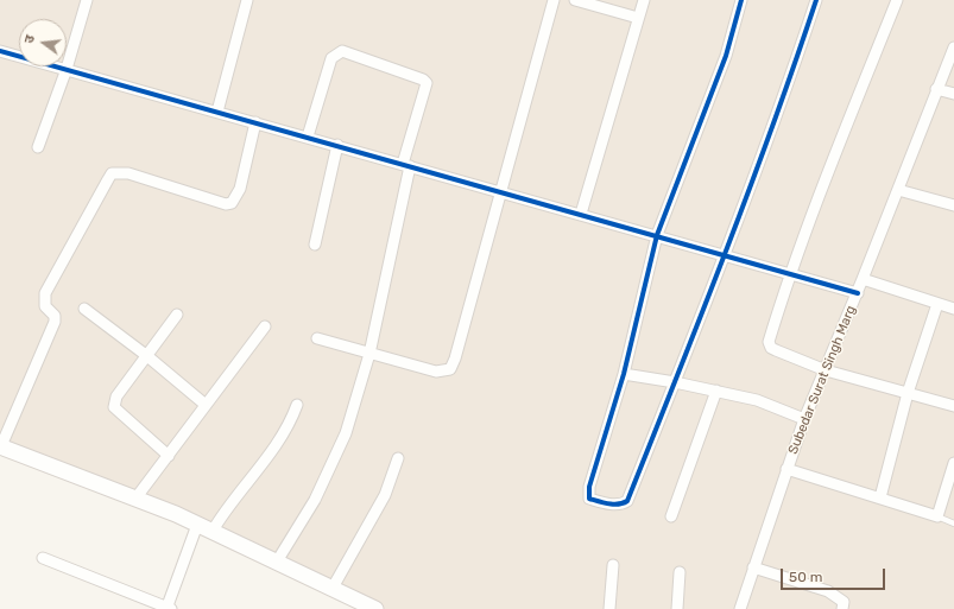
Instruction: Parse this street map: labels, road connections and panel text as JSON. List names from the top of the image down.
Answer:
{
  "streets": {
    "street": ["Subedar Surat Singh Marg"]
  },
  "scale_bar": "50 m",
  "north": "left"
}
